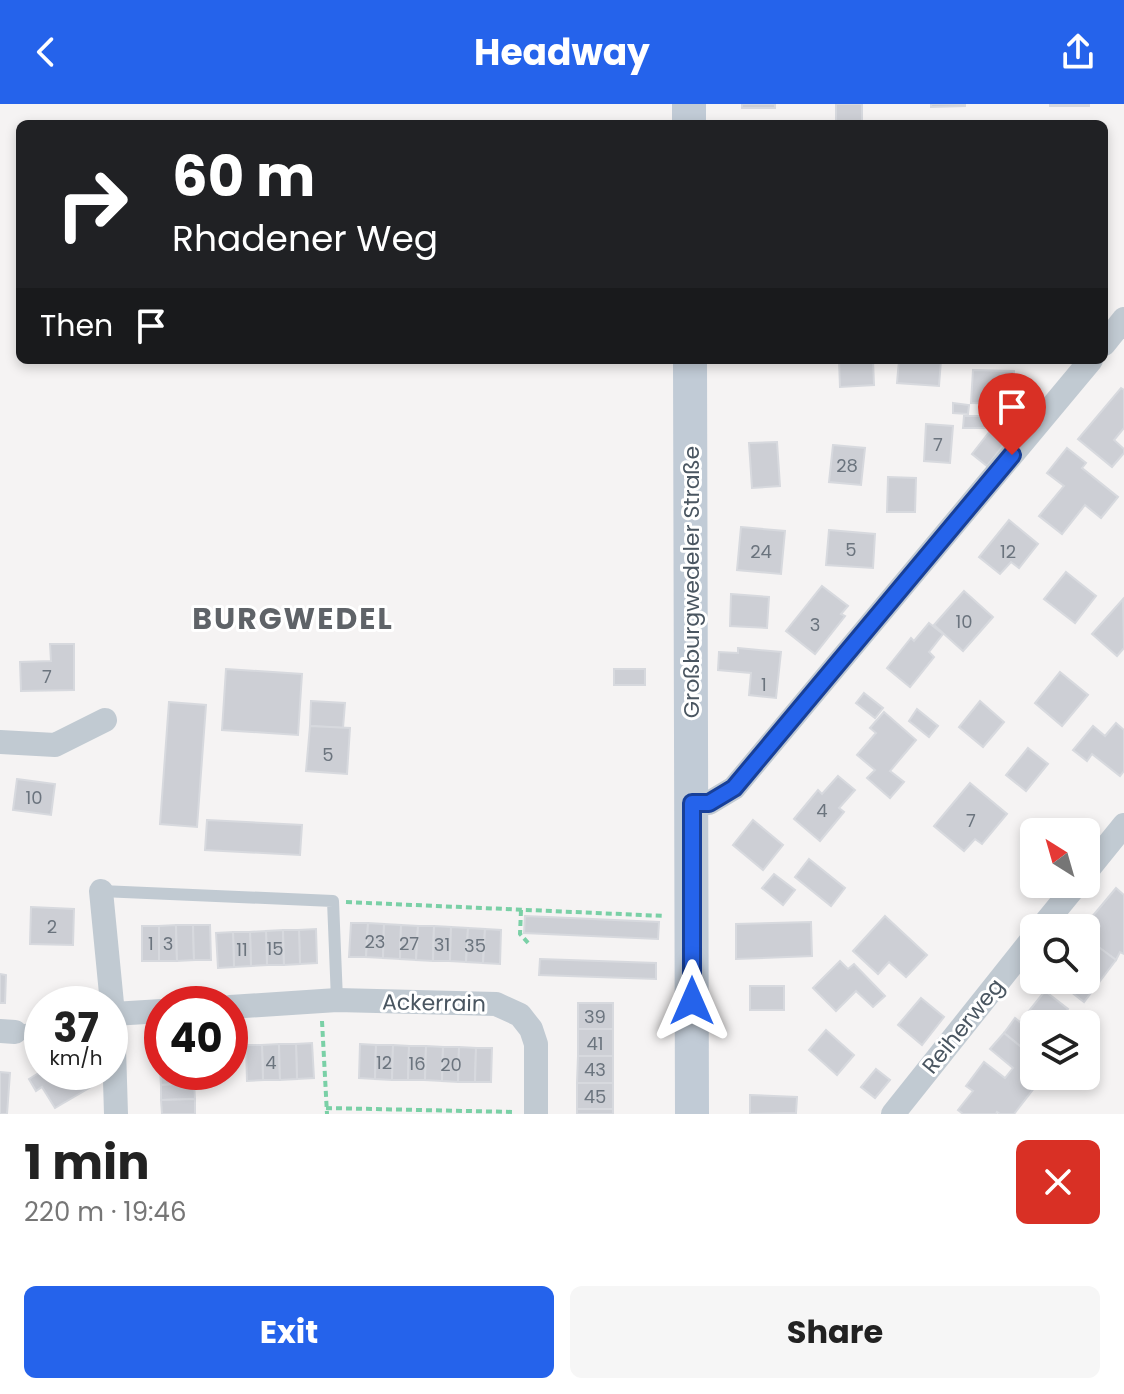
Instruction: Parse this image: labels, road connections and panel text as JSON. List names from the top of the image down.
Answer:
{
  "streets": {
    "street": ["Großburgwedeler Straße", "Ackerrain", "Reiherweg"]
  },
  "districts": ["BURGWEDEL"],
  "house_numbers": [
    "7",
    "28",
    "5",
    "24",
    "12",
    "10",
    "3",
    "7",
    "1",
    "5",
    "10",
    "4",
    "7",
    "2",
    "23",
    "1",
    "3",
    "27",
    "31",
    "35",
    "15",
    "11",
    "39",
    "41",
    "4",
    "12",
    "16",
    "20",
    "43",
    "45"
  ],
  "north": "top left",
  "page": {
    "header": "Headway",
    "turn": ["60 m", "Rhadener Weg"],
    "then": "Then",
    "speed": "37 km/h",
    "limit": "40",
    "heading": ["1 min", "220 m · 19:46"],
    "buttons": ["Exit", "Share"]
  }
}
